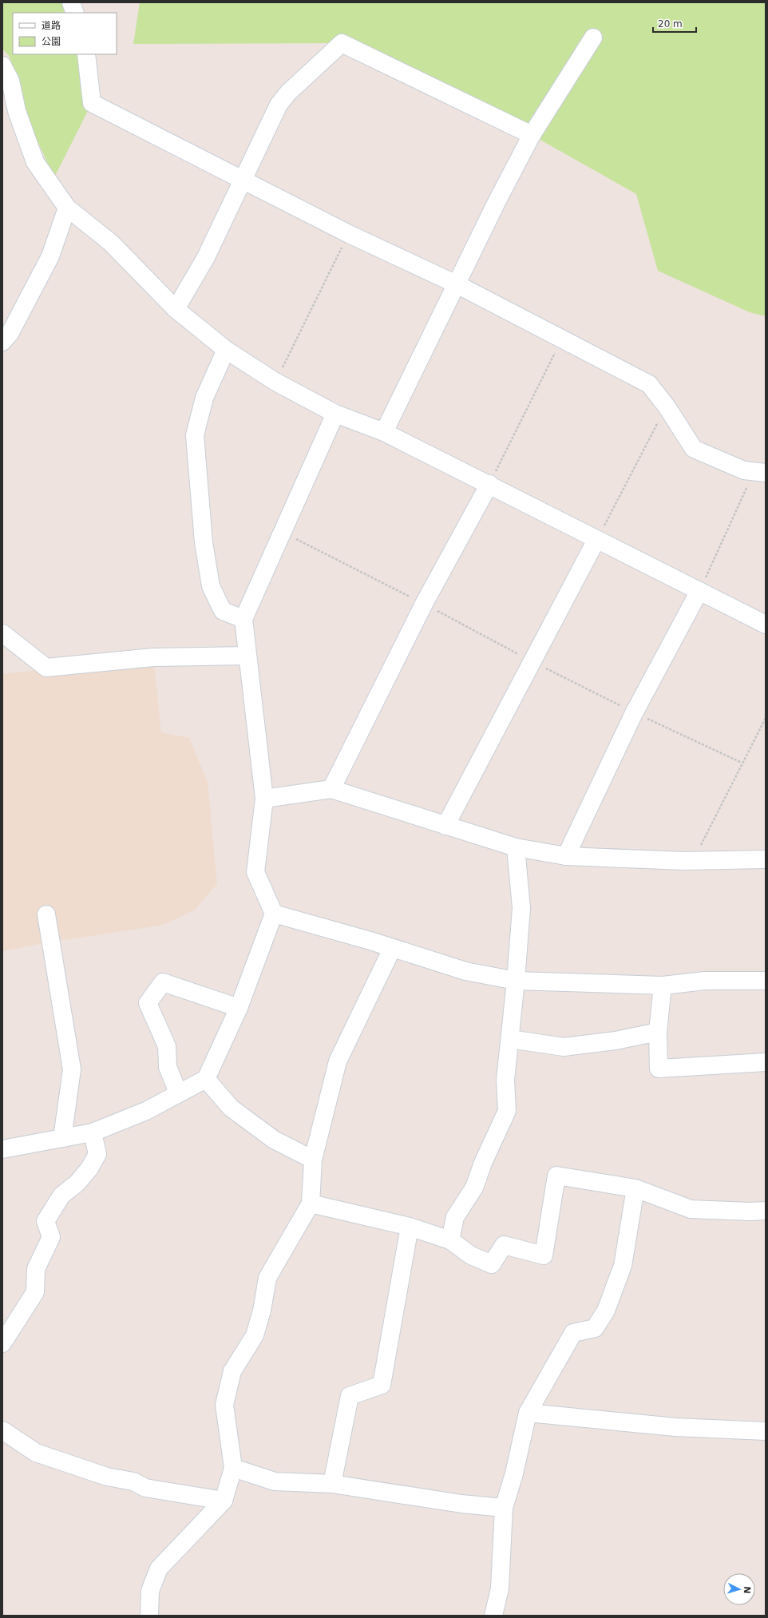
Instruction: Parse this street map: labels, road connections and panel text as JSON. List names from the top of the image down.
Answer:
{
  "legend": ["道路", "公園"],
  "scale_bar": "20 m",
  "north": "right"
}
